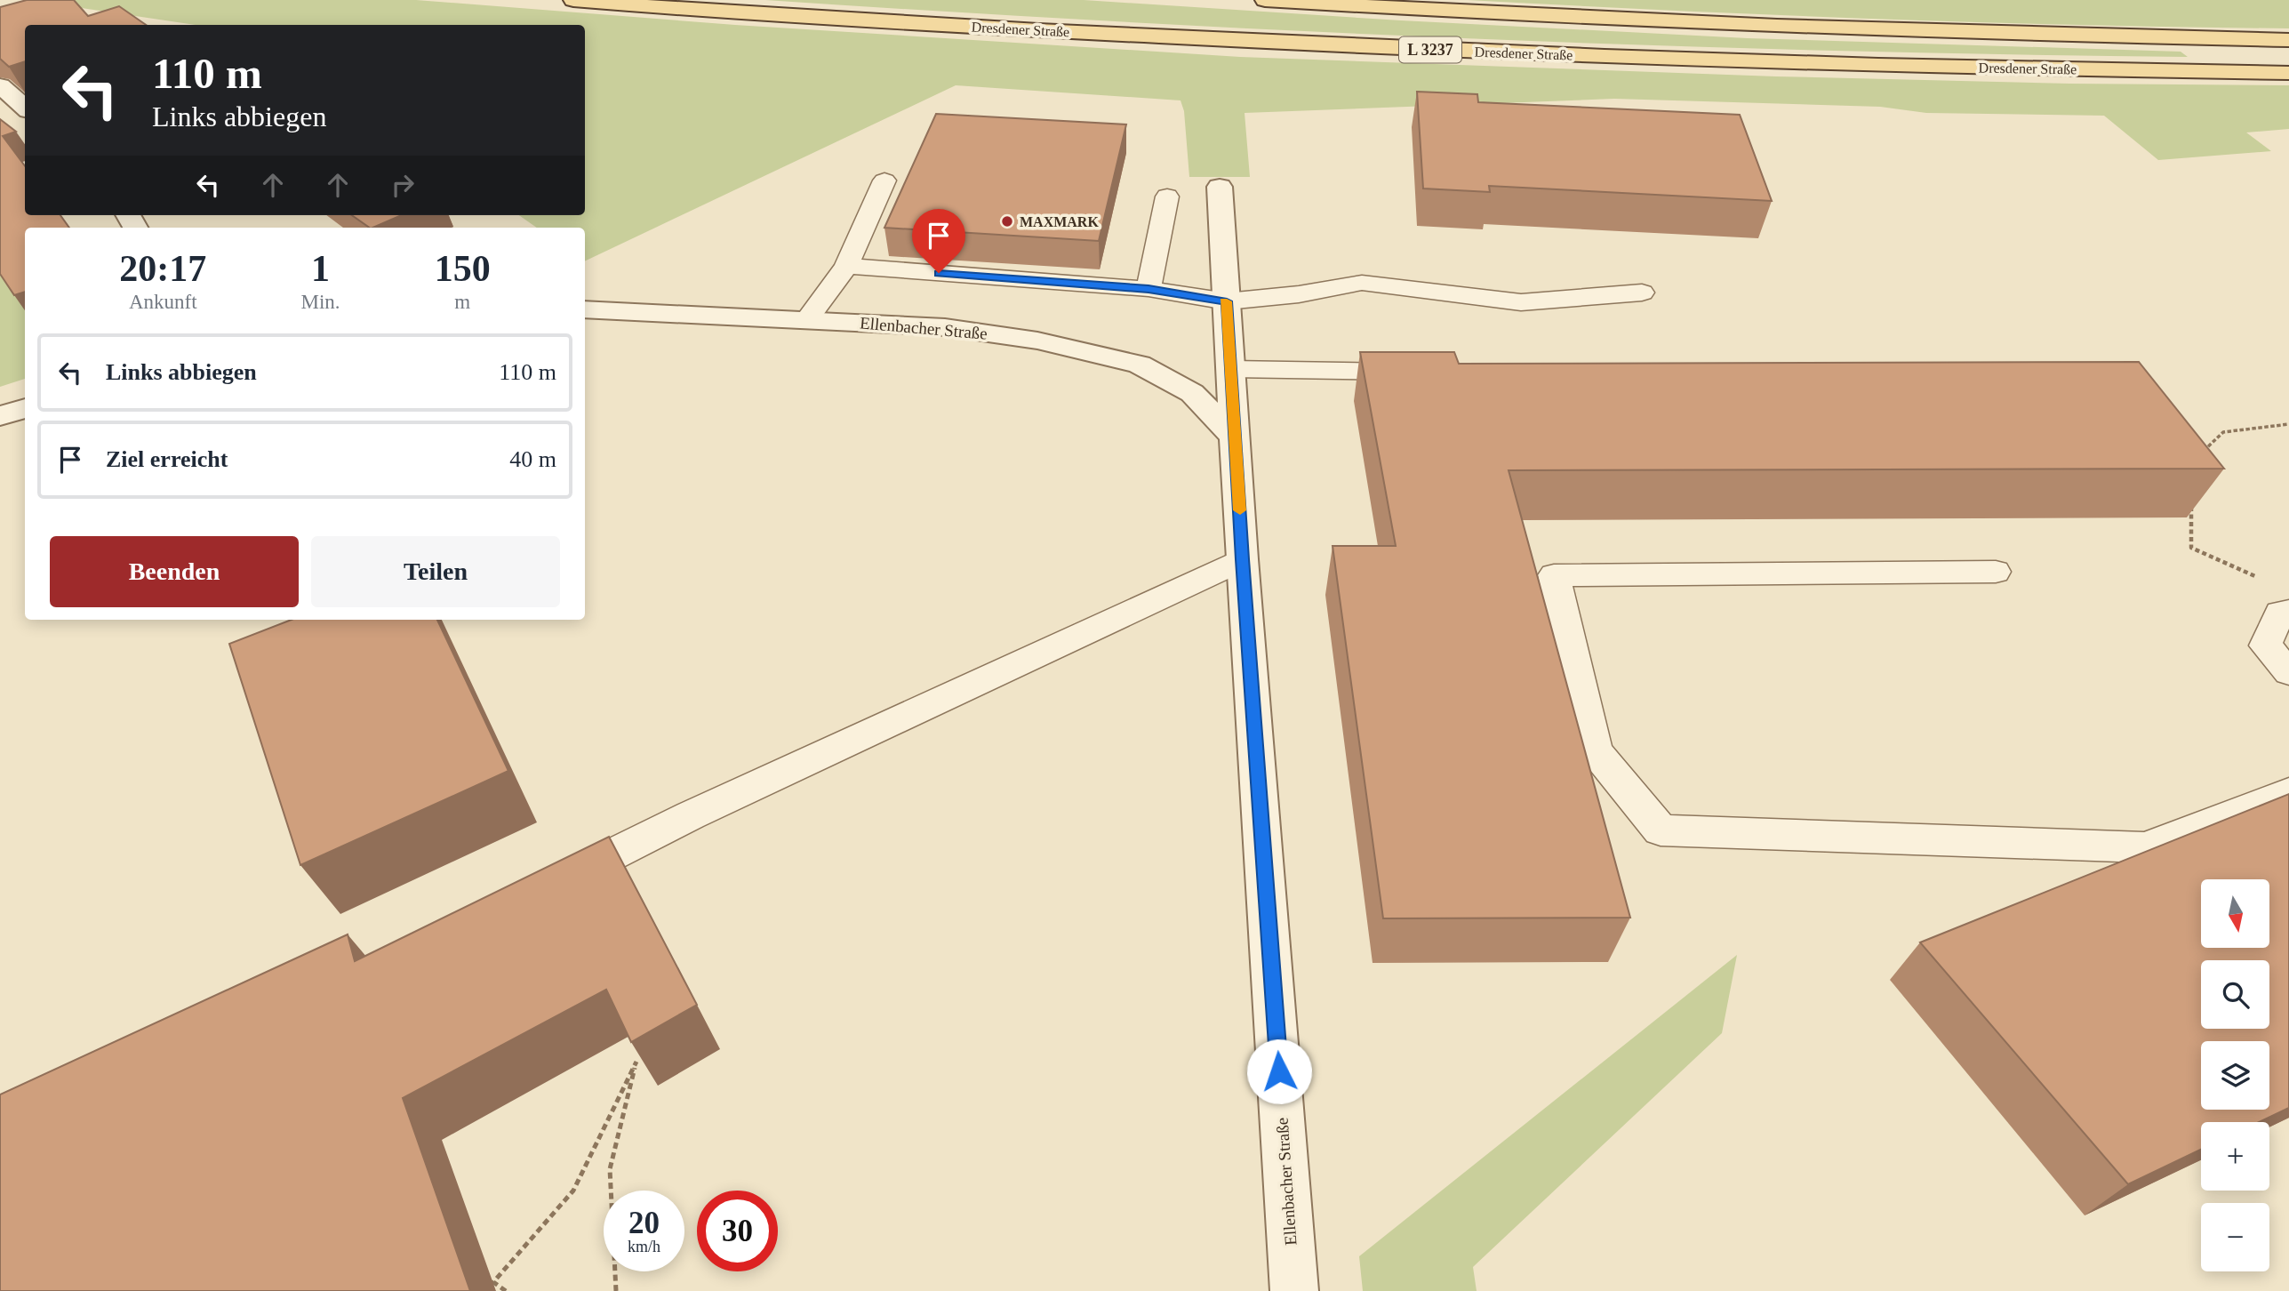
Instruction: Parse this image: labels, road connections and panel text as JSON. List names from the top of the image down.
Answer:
{
  "streets": {
    "main road": ["Dresdener Straße", "L 3237"],
    "street": ["Ellenbacher Straße"]
  },
  "places": ["MAXMARK"],
  "north": "bottom",
  "page": {
    "turn": ["110 m", "Links abbiegen"],
    "eta": [
      "20:17",
      "Ankunft",
      "1",
      "Min.",
      "150",
      "m"
    ],
    "list": [
      {
        "name": "Links abbiegen",
        "value": "110 m"
      },
      {
        "name": "Ziel erreicht",
        "value": "40 m"
      }
    ],
    "buttons": ["Beenden", "Teilen"],
    "map_buttons": ["+", "−"],
    "speed": "20 km/h",
    "limit": "30"
  }
}
